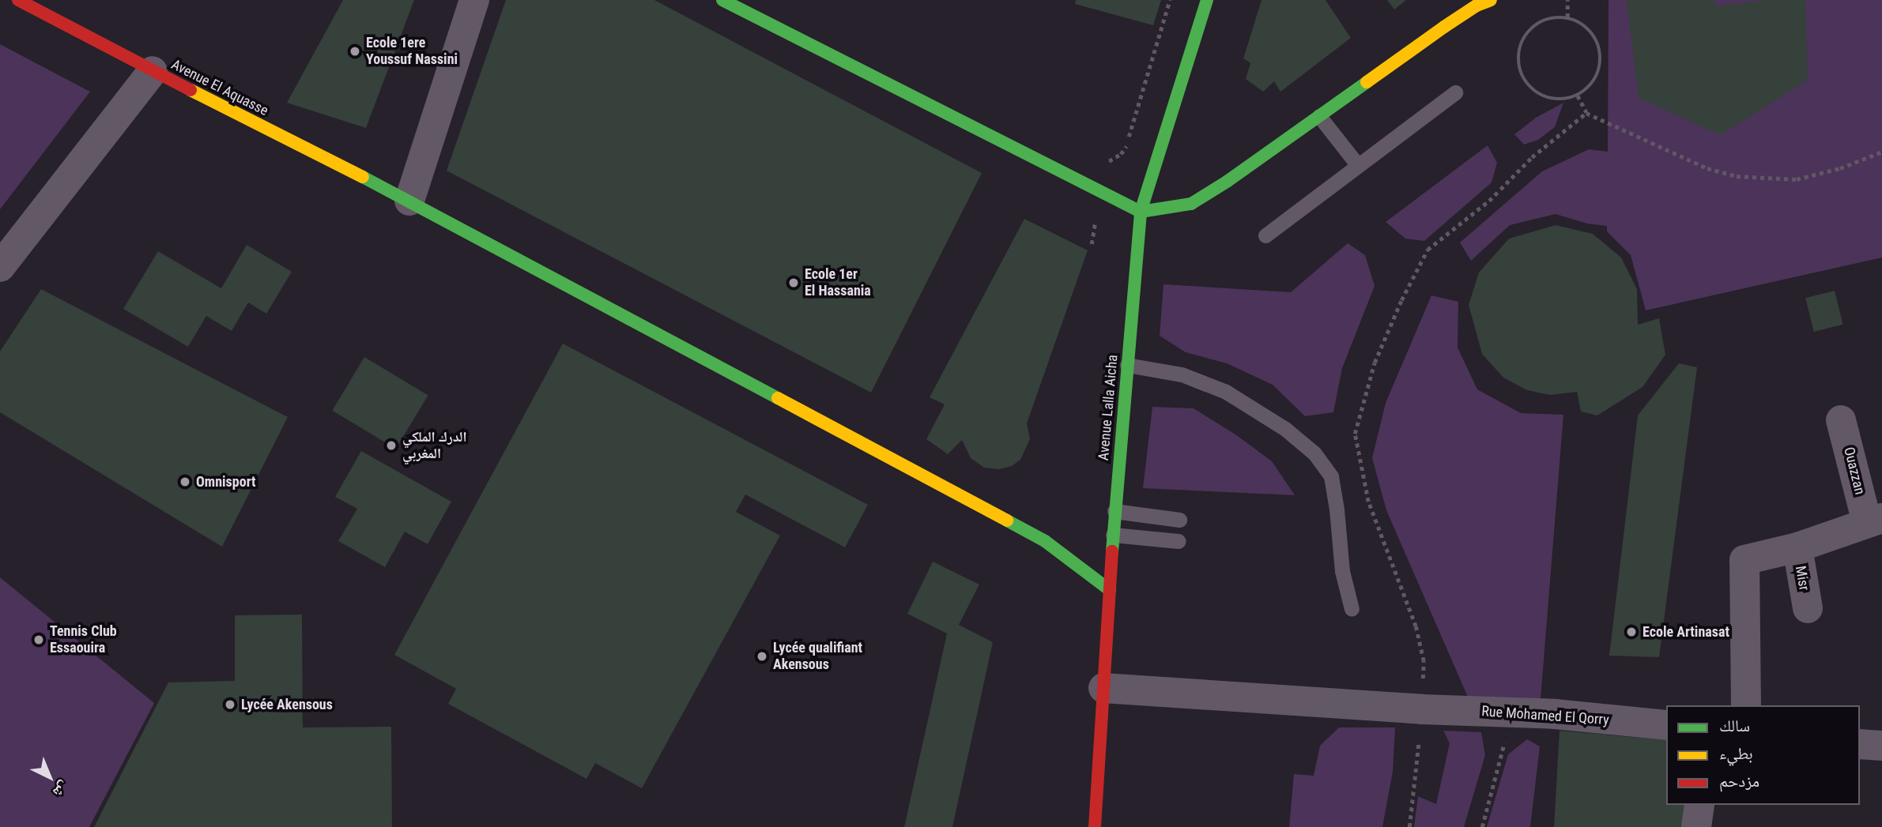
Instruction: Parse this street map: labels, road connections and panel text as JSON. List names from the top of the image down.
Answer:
{
  "streets": {
    "street": [
      "Avenue El Aquasse",
      "Avenue Lalla Aicha",
      "Ouazzan",
      "Misr",
      "Rue Mohamed El Qorry"
    ]
  },
  "crossings": [
    ["Avenue El Aquasse", "Avenue Lalla Aicha"],
    ["Avenue Lalla Aicha", "Rue Mohamed El Qorry"]
  ],
  "places": [
    "Ecole 1ere Youssuf Nassini",
    "Ecole 1er El Hassania",
    "الدرك الملكي المغربي",
    "Omnisport",
    "Ecole Artinasat",
    "Tennis Club Essaouira",
    "Lycée qualifiant Akensous",
    "Lycée Akensous"
  ],
  "legend": ["سالك", "بطيء", "مزدحم"],
  "north": "bottom right"
}
